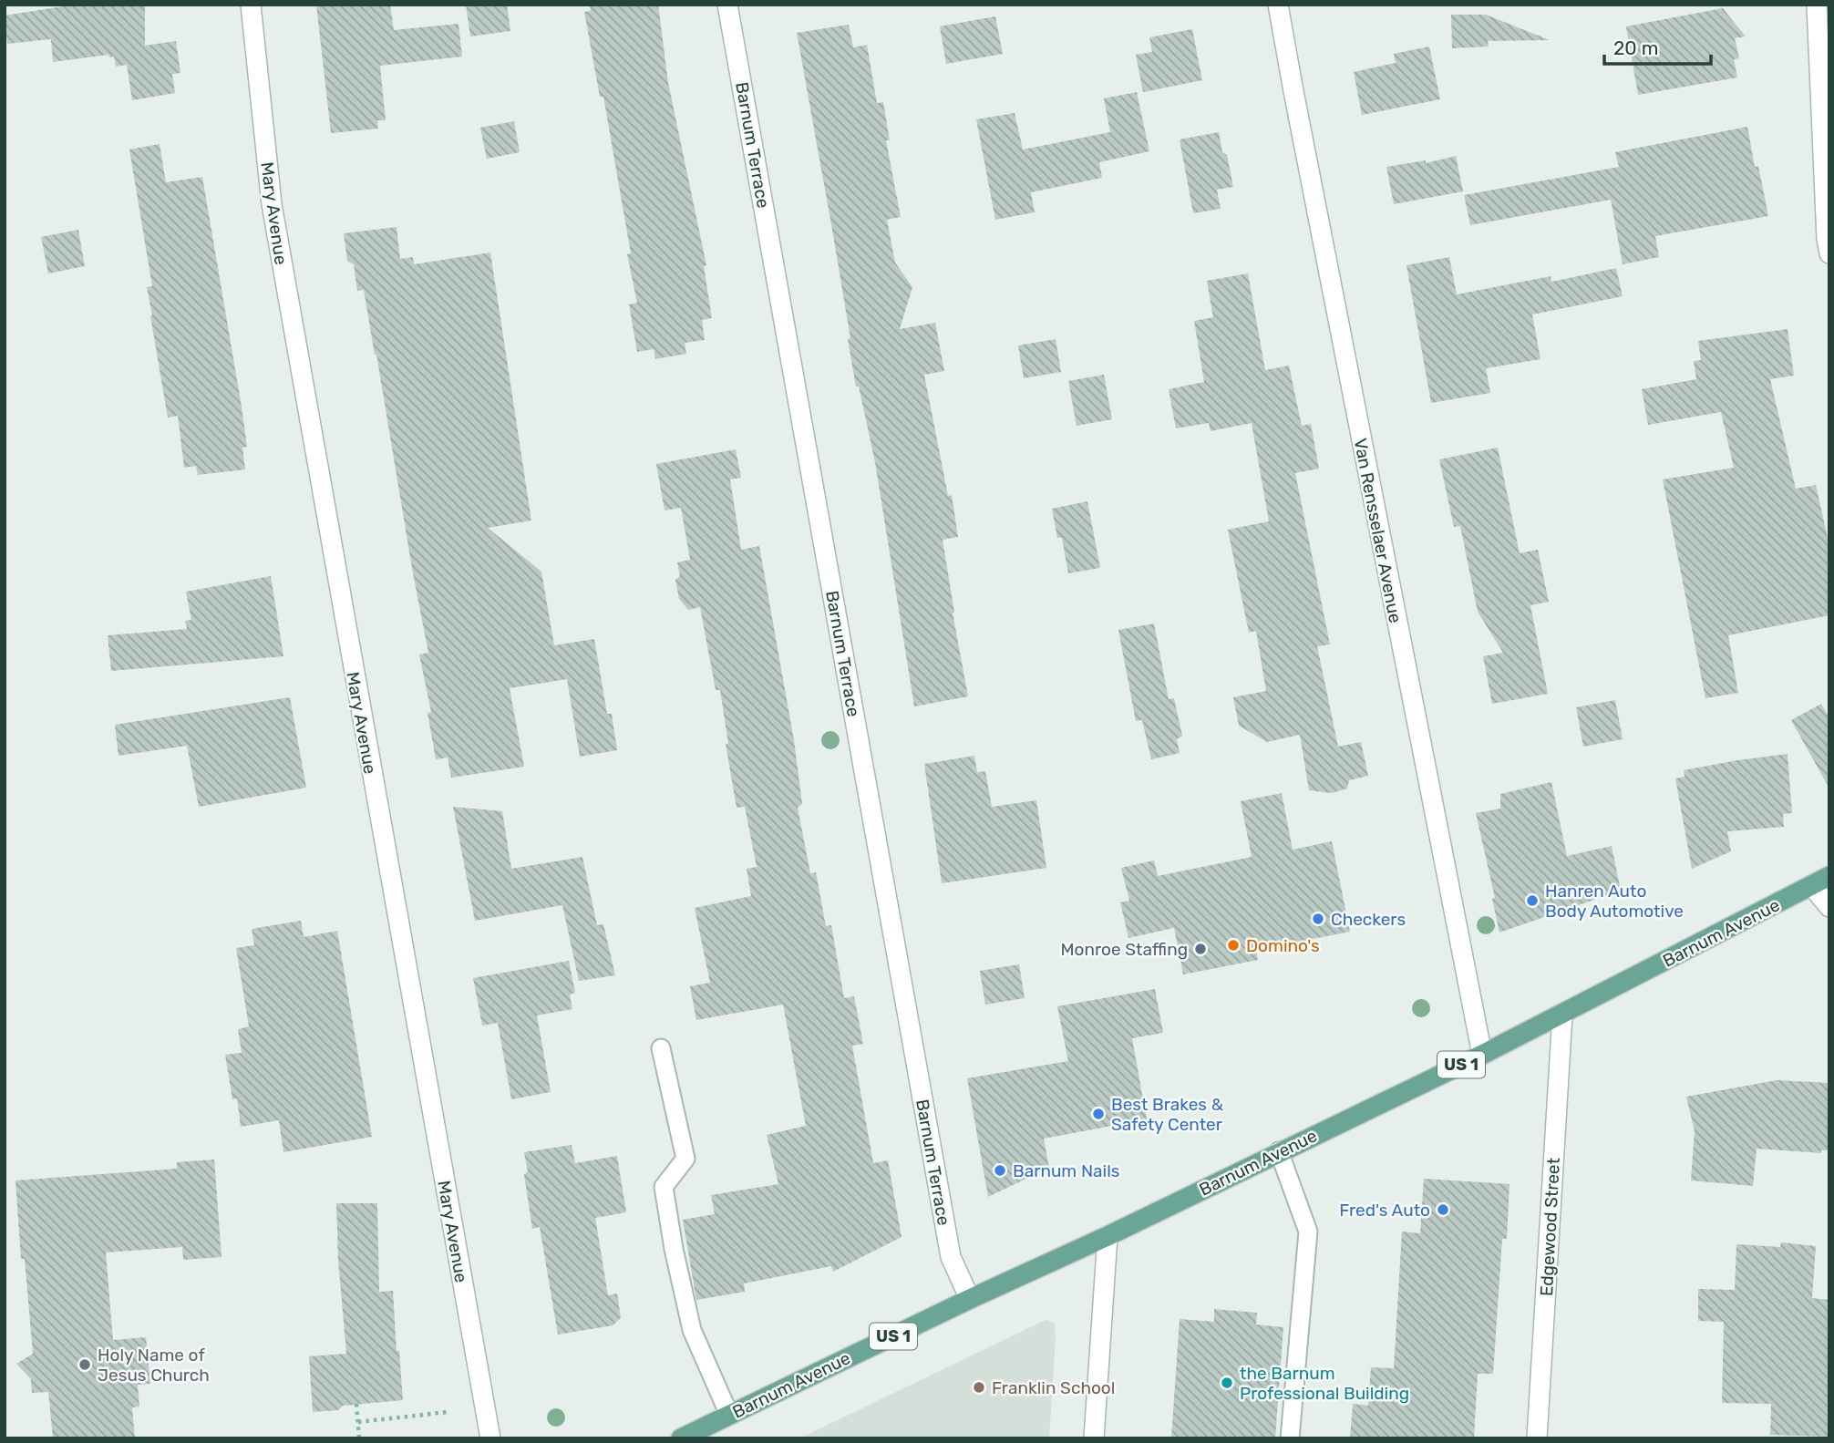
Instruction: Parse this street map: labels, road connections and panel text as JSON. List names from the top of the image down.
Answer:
{
  "streets": {
    "main road": ["Barnum Avenue", "US 1"],
    "street": [
      "Barnum Terrace",
      "Mary Avenue",
      "Van Rensselaer Avenue",
      "Edgewood Street"
    ]
  },
  "crossings": [
    ["Barnum Terrace", "Barnum Avenue"],
    ["Van Rensselaer Avenue", "Barnum Avenue"],
    ["Barnum Avenue", "Edgewood Street"]
  ],
  "places": [
    "Hanren Auto Body Automotive",
    "Checkers",
    "Domino's",
    "Monroe Staffing",
    "Best Brakes & Safety Center",
    "Barnum Nails",
    "Fred's Auto",
    "Holy Name of Jesus Church",
    "the Barnum Professional Building",
    "Franklin School"
  ],
  "scale_bar": "20 m"
}
